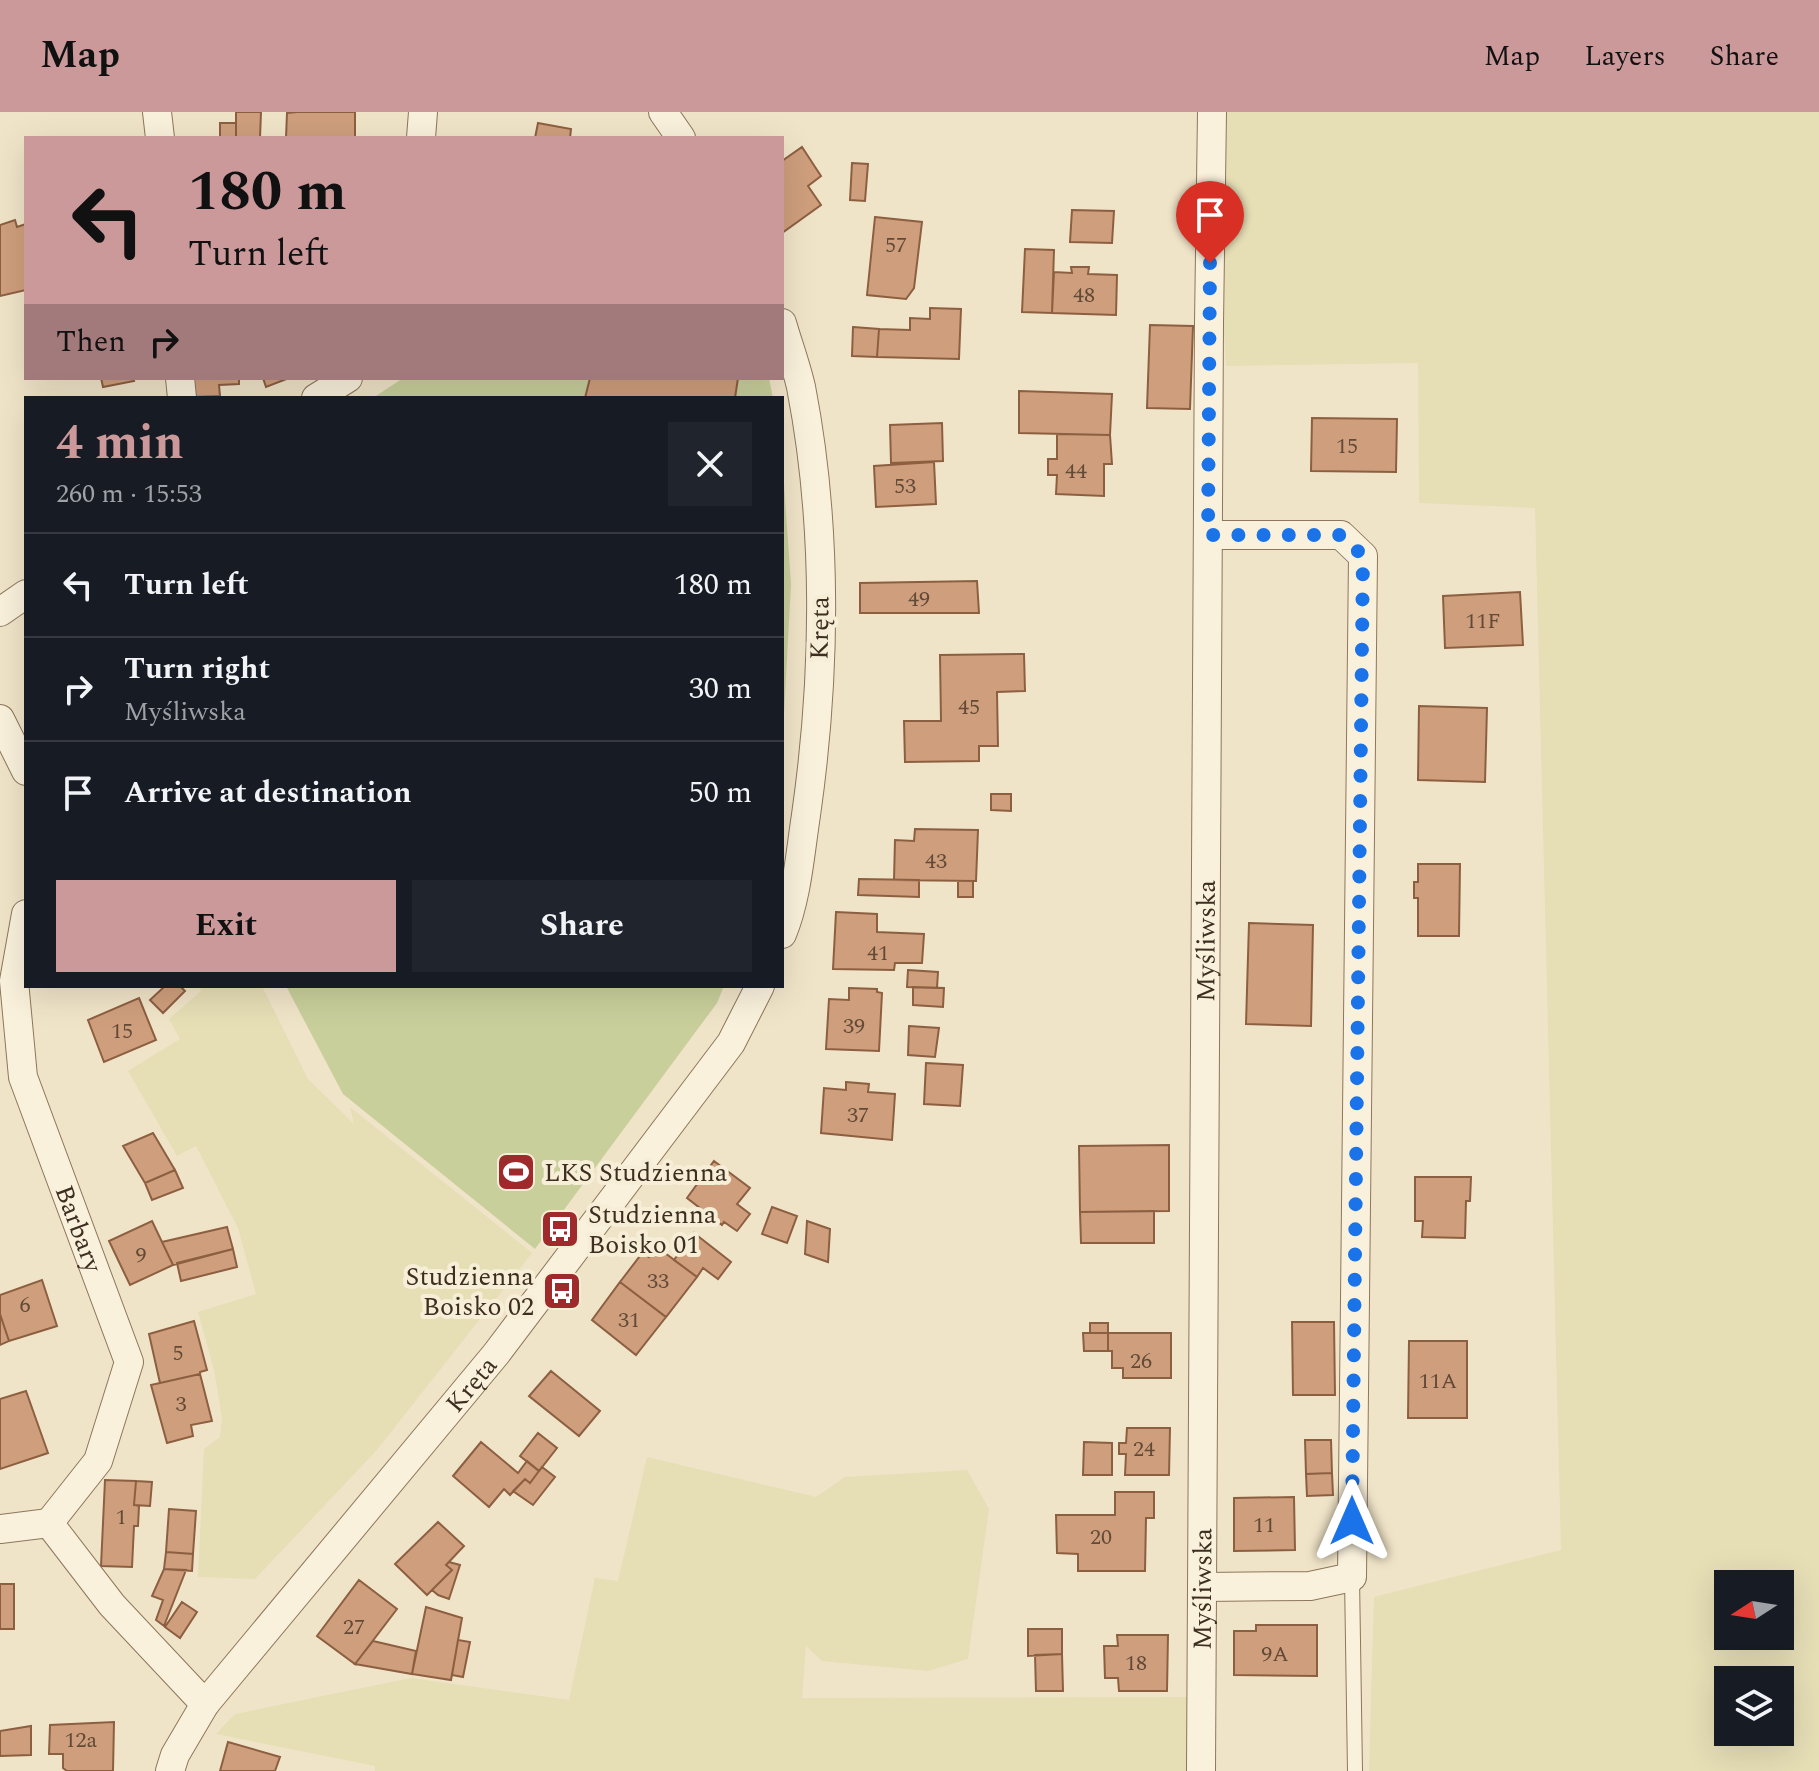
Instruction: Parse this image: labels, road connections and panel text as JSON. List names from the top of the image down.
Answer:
{
  "streets": {
    "street": ["Kręta", "Myśliwska", "Barbary"]
  },
  "places": {
    "sports": ["LKS Studzienna"],
    "bus stop": ["Studzienna Boisko 01", "Studzienna Boisko 02"]
  },
  "house_numbers": [
    "57",
    "48",
    "15",
    "44",
    "53",
    "49",
    "11F",
    "45",
    "43",
    "41",
    "39",
    "15",
    "37",
    "9",
    "33",
    "6",
    "31",
    "5",
    "26",
    "11A",
    "3",
    "24",
    "1",
    "11",
    "20",
    "27",
    "9A",
    "18",
    "12a"
  ],
  "north": "left",
  "page": {
    "header": "Map",
    "nav": ["Map", "Layers", "Share"],
    "turn": ["180 m", "Turn left"],
    "then": "Then",
    "heading": ["4 min", "260 m · 15:53"],
    "list": [
      {
        "name": "Turn left",
        "value": "180 m"
      },
      {
        "name": "Turn right",
        "note": "Myśliwska",
        "value": "30 m"
      },
      {
        "name": "Arrive at destination",
        "value": "50 m"
      }
    ],
    "buttons": ["Exit", "Share"]
  }
}
